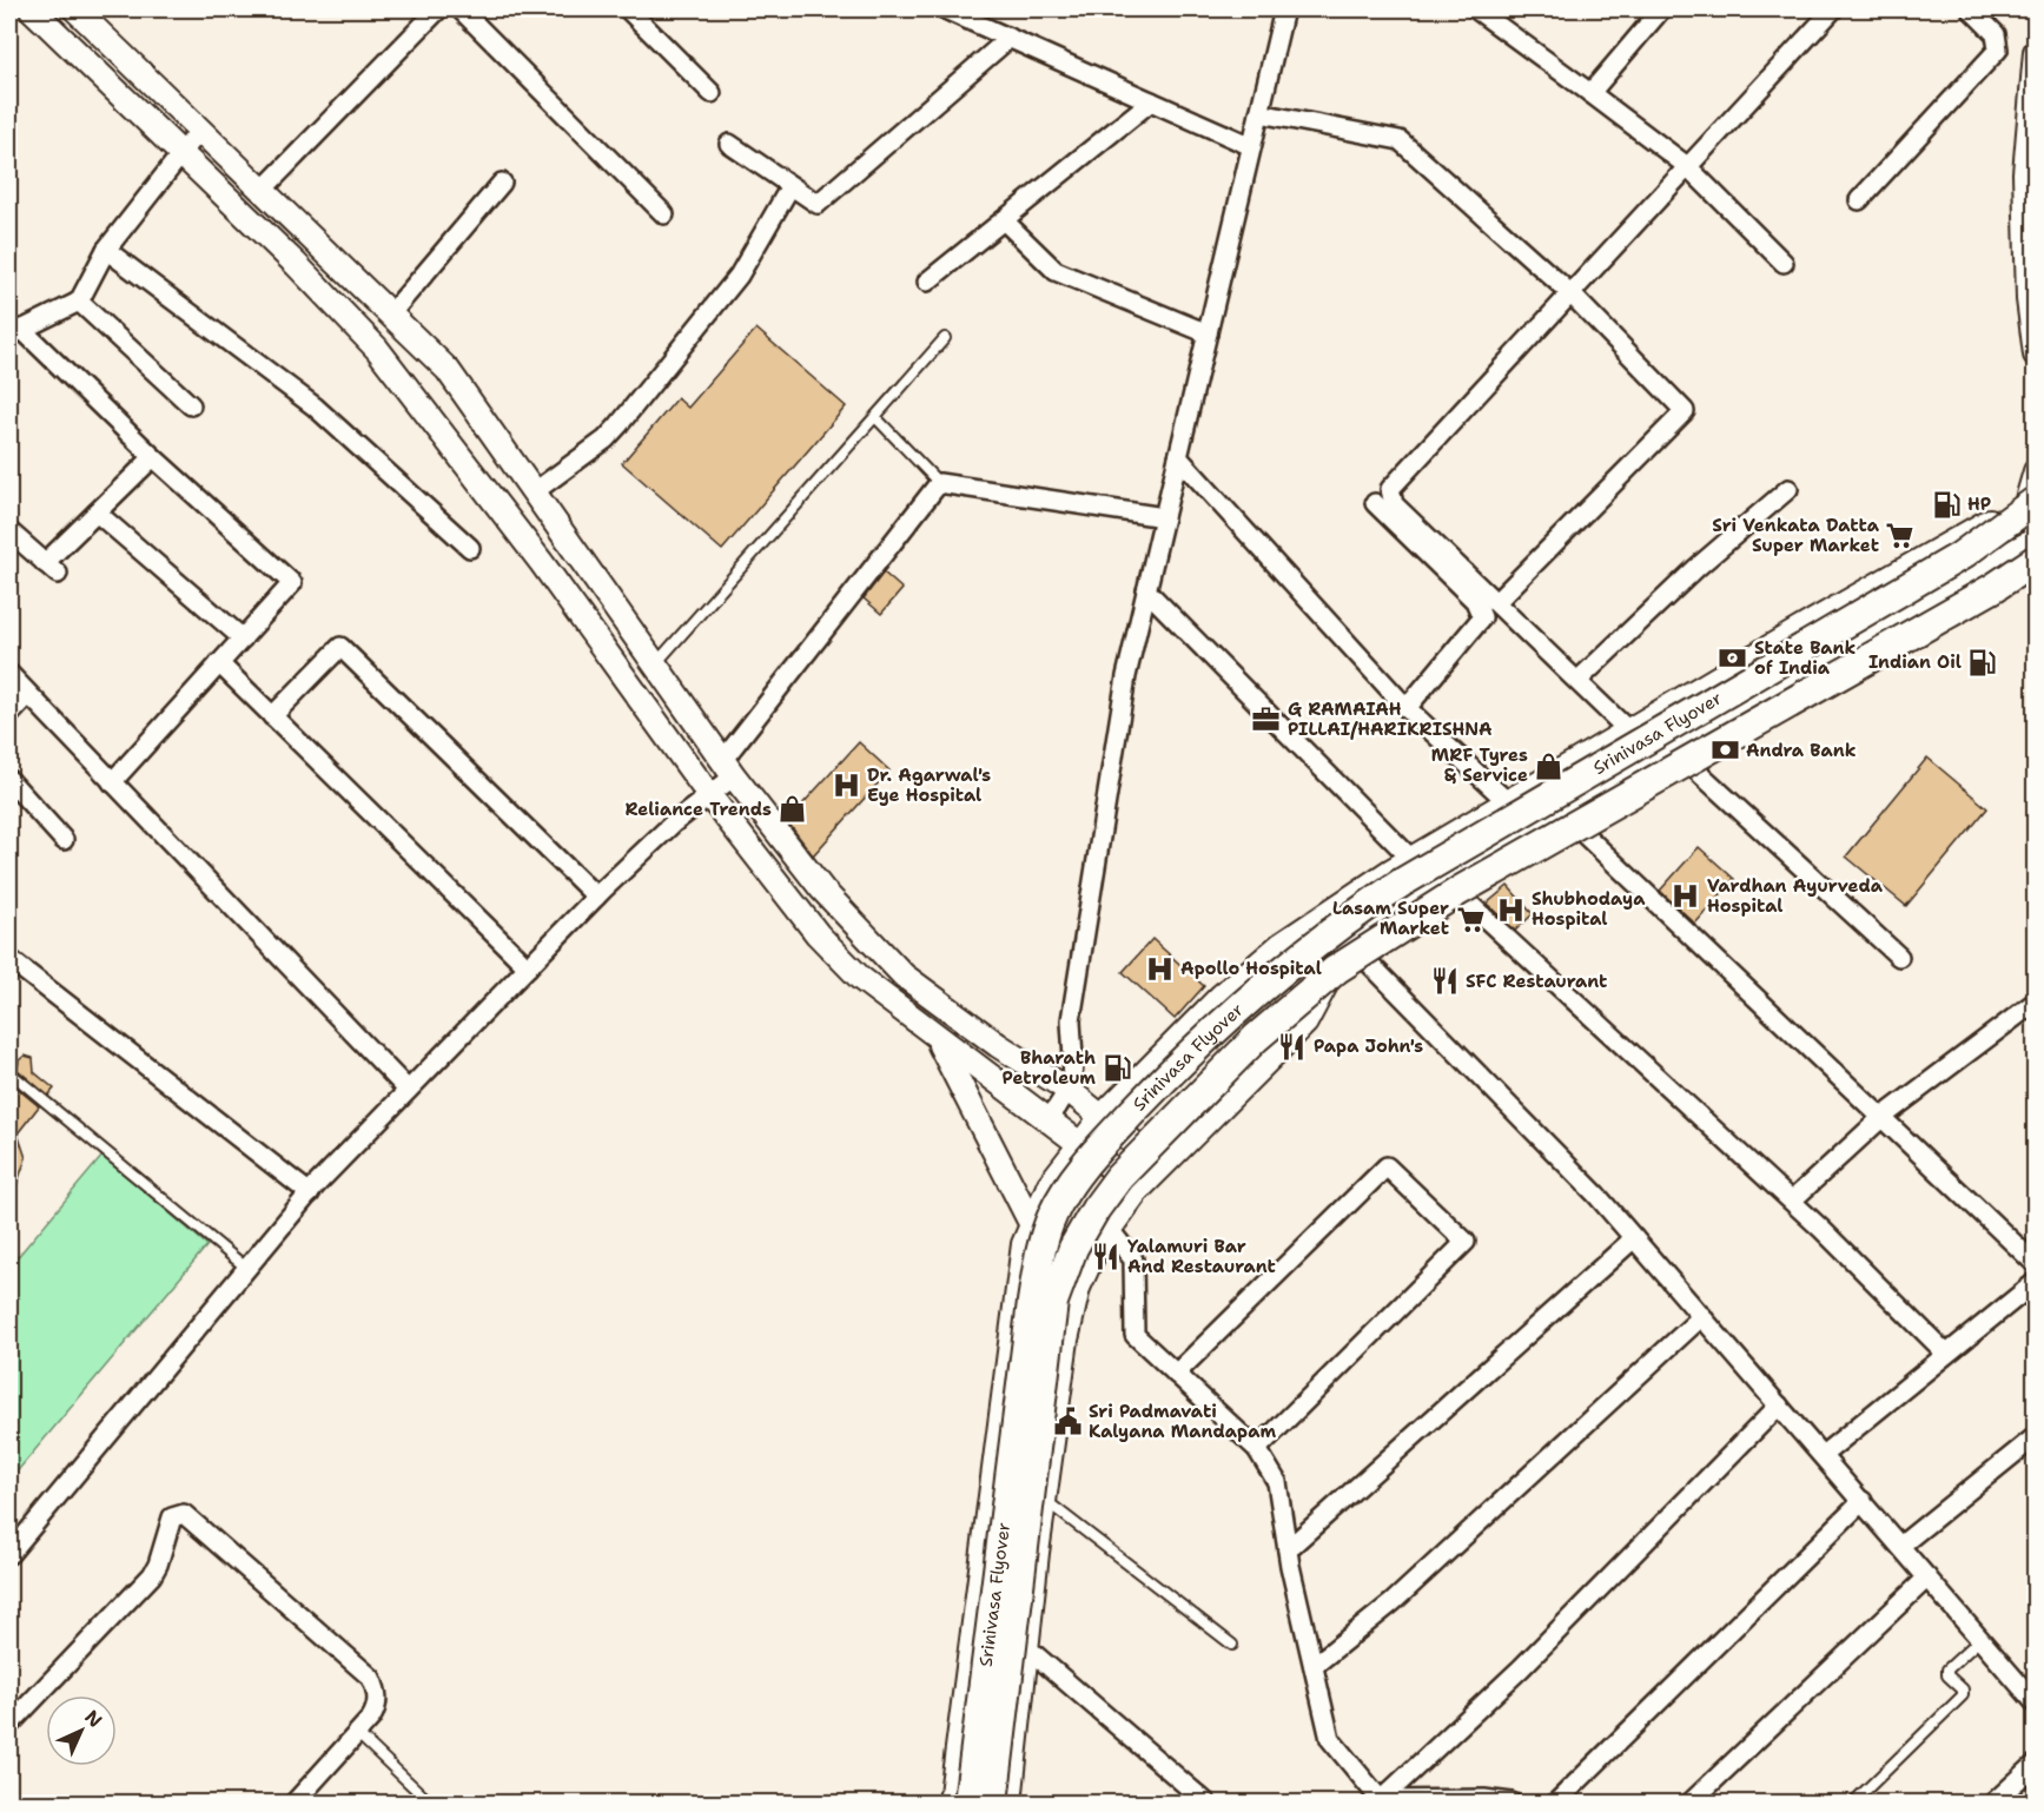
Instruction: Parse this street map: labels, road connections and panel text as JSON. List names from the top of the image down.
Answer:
{
  "streets": {
    "main road": ["Srinivasa Flyover"]
  },
  "places": {
    "fuel station": ["HP", "Indian Oil", "Bharath Petroleum"],
    "supermarket": ["Sri Venkata Datta Super Market", "Lasam Super Market"],
    "bank": ["State Bank of India", "Andra Bank"],
    "office": ["G RAMAIAH PILLAI/HARIKRISHNA"],
    "shop": ["MRF Tyres & Service", "Reliance Trends"],
    "hospital": [
      "Dr. Agarwal's Eye Hospital",
      "Vardhan Ayurveda Hospital",
      "Shubhodaya Hospital",
      "Apollo Hospital"
    ],
    "restaurant": ["SFC Restaurant", "Papa John's", "Yalamuri Bar And Restaurant"],
    "public building": ["Sri Padmavati Kalyana Mandapam"]
  },
  "north": "top right"
}
